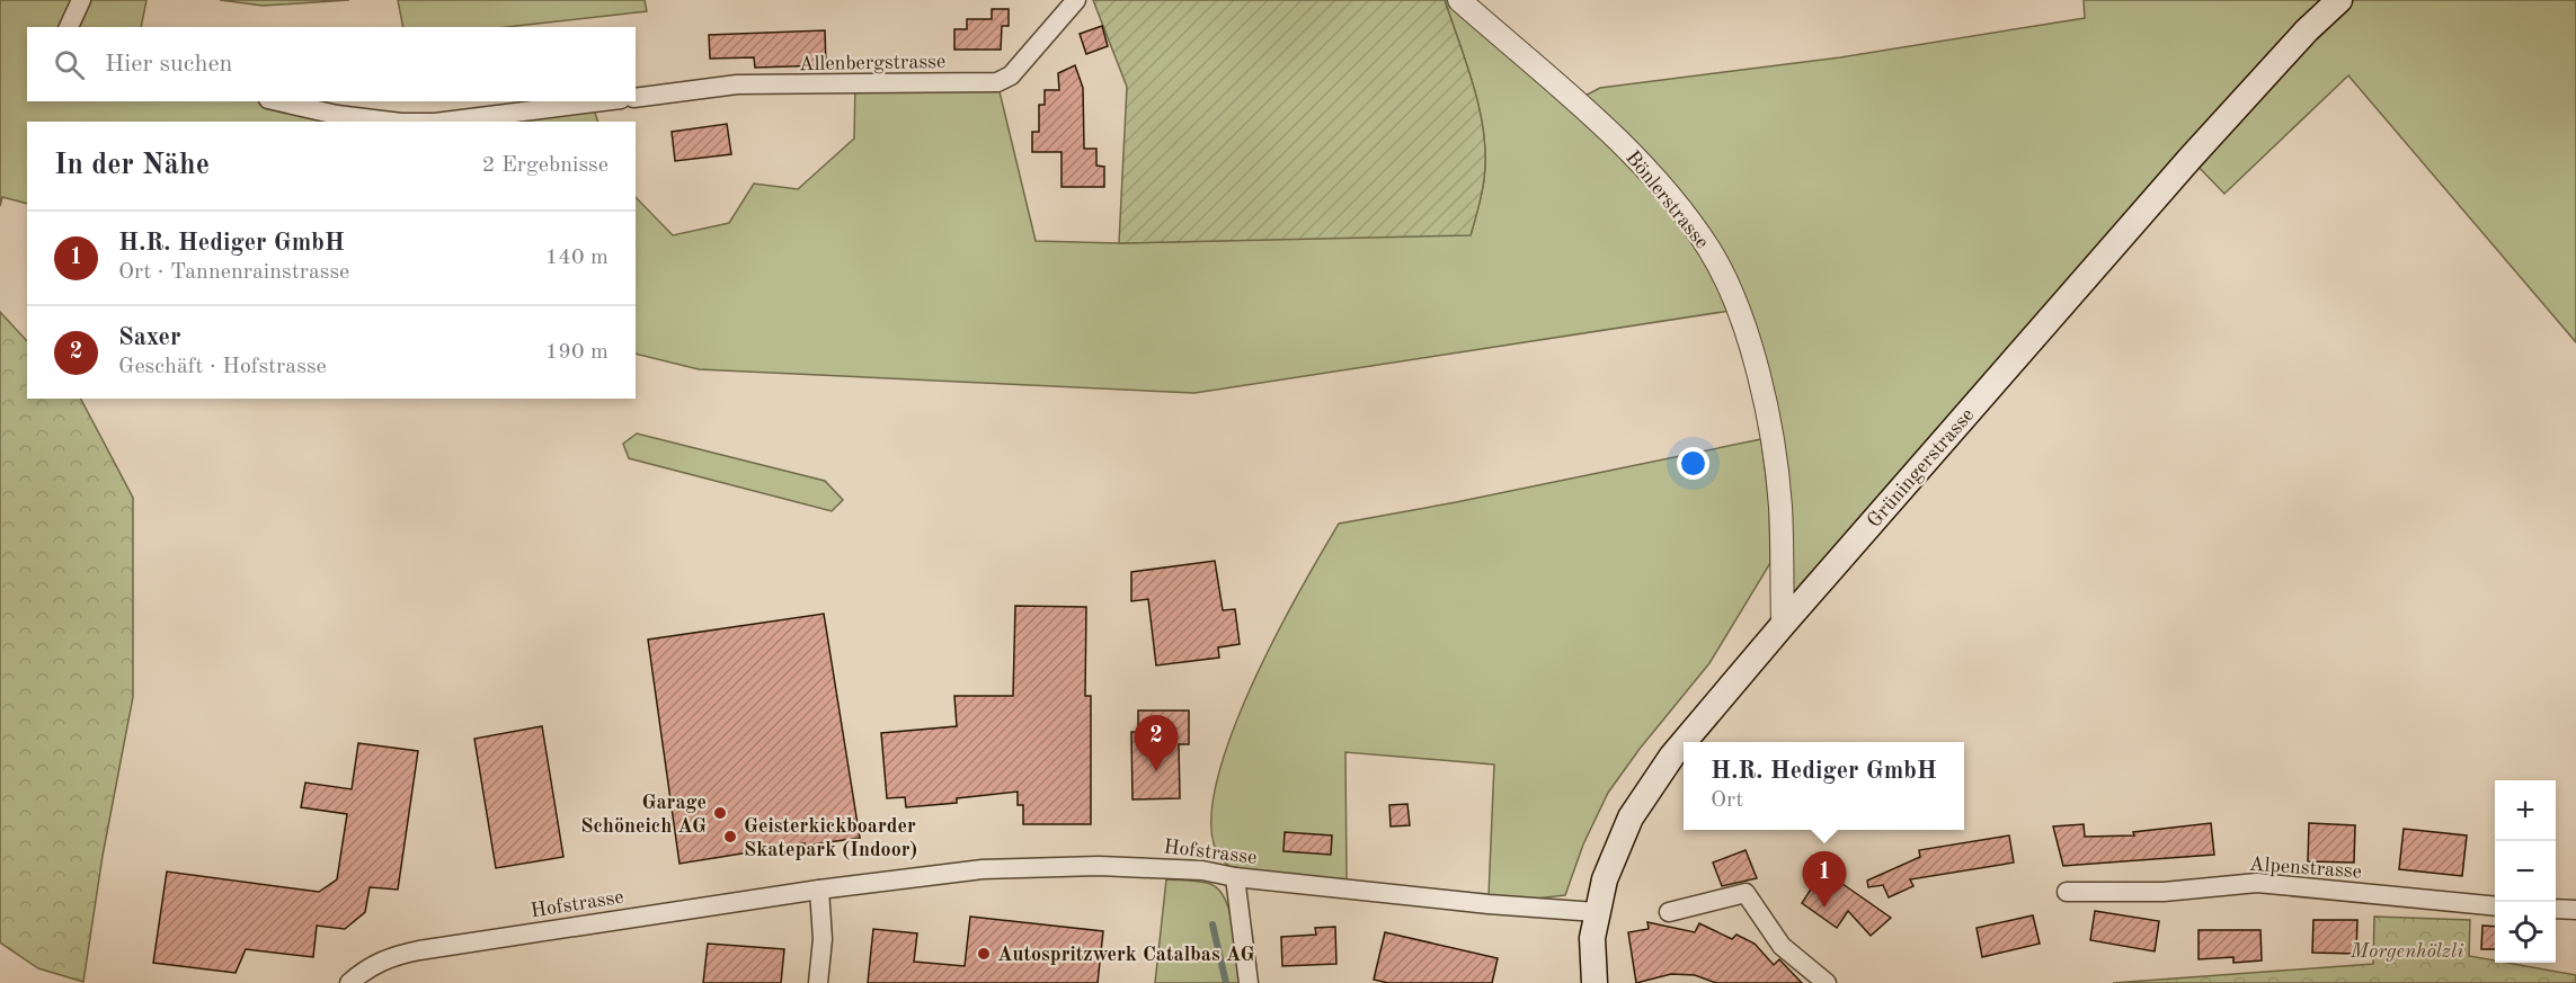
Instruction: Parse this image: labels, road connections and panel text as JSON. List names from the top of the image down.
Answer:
{
  "streets": {
    "main road": ["Grüningerstrasse"],
    "street": [
      "Allenbergstrasse",
      "Bönlerstrasse",
      "Hofstrasse",
      "Alpenstrasse"
    ]
  },
  "crossings": [
    ["Bönlerstrasse", "Grüningerstrasse"],
    ["Grüningerstrasse", "Hofstrasse"]
  ],
  "parks": ["Morgenhölzli"],
  "places": ["Garage Schöneich AG", "Geisterkickboarder Skatepark (Indoor)", "Autospritzwerk Catalbas AG"],
  "page": {
    "search": "Hier suchen",
    "heading": ["In der Nähe", "2 Ergebnisse"],
    "list": [
      {
        "mark": "1",
        "name": "H.R. Hediger GmbH",
        "note": "Ort · Tannenrainstrasse",
        "value": "140 m"
      },
      {
        "mark": "2",
        "name": "Saxer",
        "note": "Geschäft · Hofstrasse",
        "value": "190 m"
      }
    ],
    "pins": ["2", "1"],
    "popup": ["H.R. Hediger GmbH", "Ort"],
    "map_buttons": ["+", "−"]
  }
}
